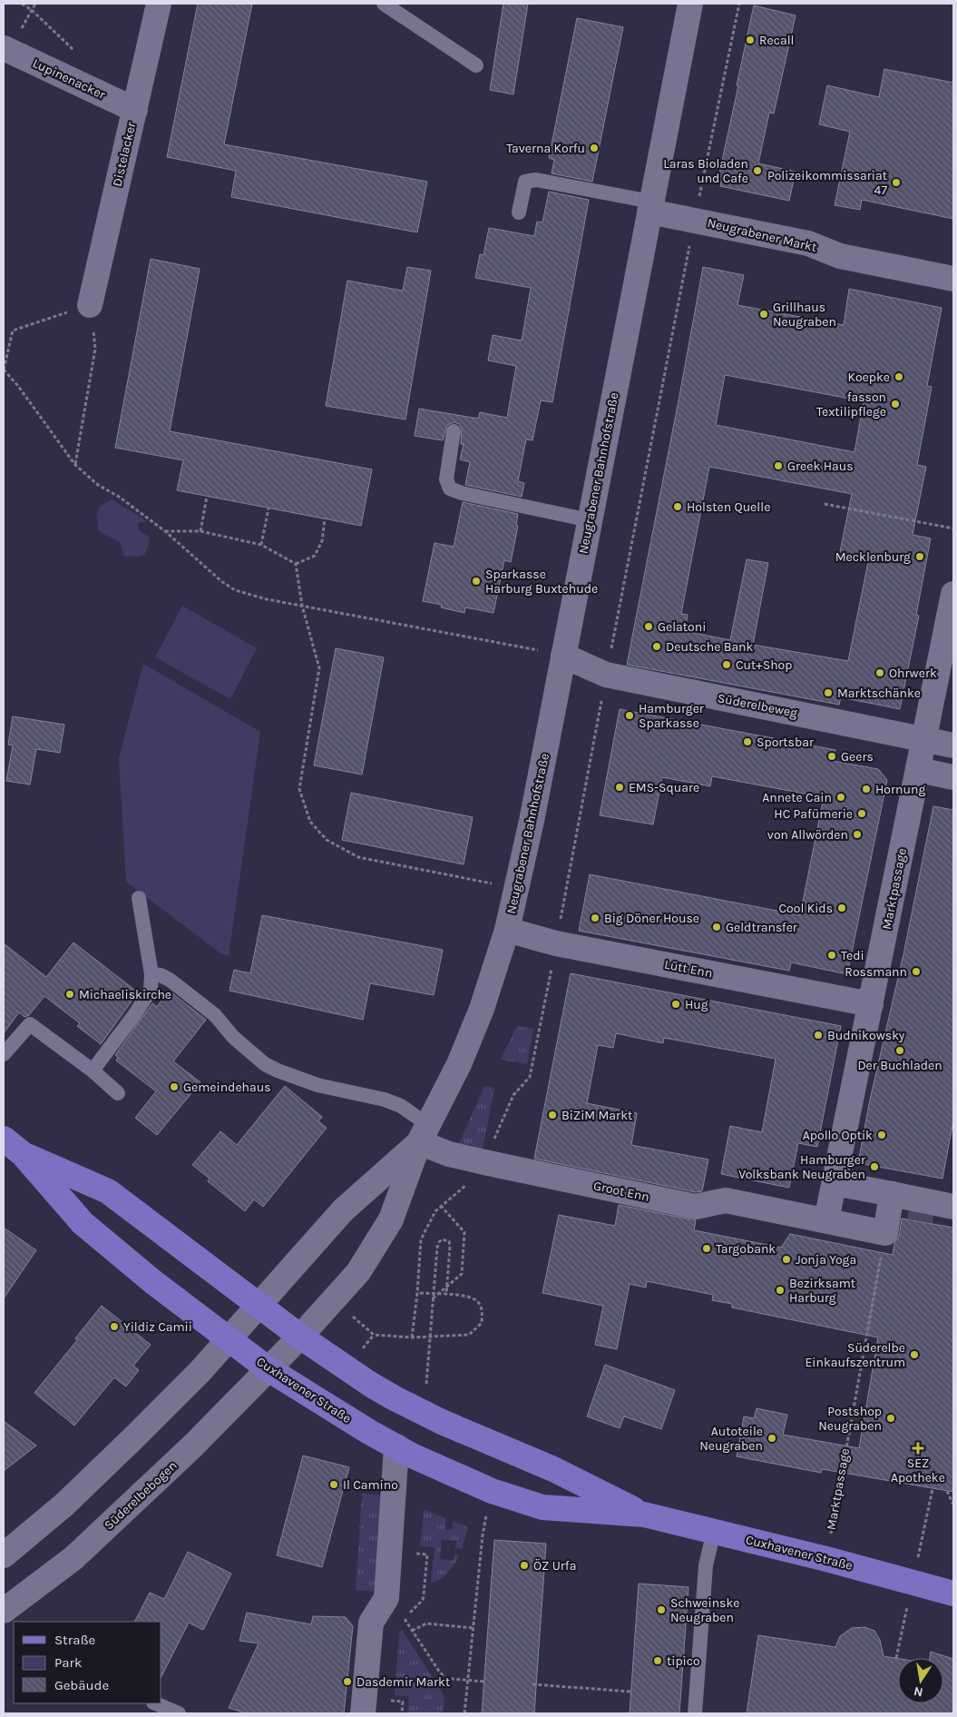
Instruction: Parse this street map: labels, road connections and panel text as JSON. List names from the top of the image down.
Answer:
{
  "streets": {
    "main road": ["Cuxhavener Straße"],
    "street": [
      "Lupinenacker",
      "Distelacker",
      "Neugrabener Markt",
      "Neugrabener Bahnhofstraße",
      "Süderelbeweg",
      "Marktpassage",
      "Lütt Enn",
      "Groot Enn",
      "Süderelbebogen"
    ]
  },
  "crossings": [
    ["Lupinenacker", "Distelacker"],
    ["Neugrabener Markt", "Neugrabener Bahnhofstraße"],
    ["Neugrabener Bahnhofstraße", "Süderelbeweg"],
    ["Neugrabener Bahnhofstraße", "Lütt Enn"],
    ["Neugrabener Bahnhofstraße", "Groot Enn"],
    ["Neugrabener Bahnhofstraße", "Cuxhavener Straße"],
    ["Neugrabener Bahnhofstraße", "Süderelbebogen"],
    ["Süderelbeweg", "Marktpassage"],
    ["Marktpassage", "Lütt Enn"],
    ["Marktpassage", "Groot Enn"],
    ["Marktpassage", "Cuxhavener Straße"],
    ["Cuxhavener Straße", "Süderelbebogen"]
  ],
  "places": {
    "other": [
      "Recall",
      "Taverna Korfu",
      "Laras Bioladen und Cafe",
      "Polizeikommissariat 47",
      "Grillhaus Neugraben",
      "Koepke",
      "fasson Textilipflege",
      "Greek Haus",
      "Holsten Quelle",
      "Mecklenburg",
      "Sparkasse Harburg Buxtehude",
      "Gelatoni",
      "Deutsche Bank",
      "Cut+Shop",
      "Ohrwerk",
      "Marktschänke",
      "Hamburger Sparkasse",
      "Sportsbar",
      "Geers",
      "EMS-Square",
      "Hornung",
      "Annete Cain",
      "HC Pafümerie",
      "von Allwörden",
      "Cool Kids",
      "Big Döner House",
      "Geldtransfer",
      "Tedi",
      "Rossmann",
      "Michaeliskirche",
      "Hug",
      "Budnikowsky",
      "Der Buchladen",
      "Gemeindehaus",
      "BiZiM Markt",
      "Apollo Optik",
      "Hamburger Volksbank Neugraben",
      "Targobank",
      "Jonja Yoga",
      "Bezirksamt Harburg",
      "Yildiz Camii",
      "Süderelbe Einkaufszentrum",
      "Postshop Neugraben",
      "Autoteile Neugraben",
      "Il Camino",
      "ÖZ Urfa",
      "Schweinske Neugraben",
      "tipico",
      "Dasdemir Markt"
    ],
    "health": ["SEZ Apotheke"]
  },
  "legend": ["Straße", "Park", "Gebäude"],
  "north": "bottom"
}
